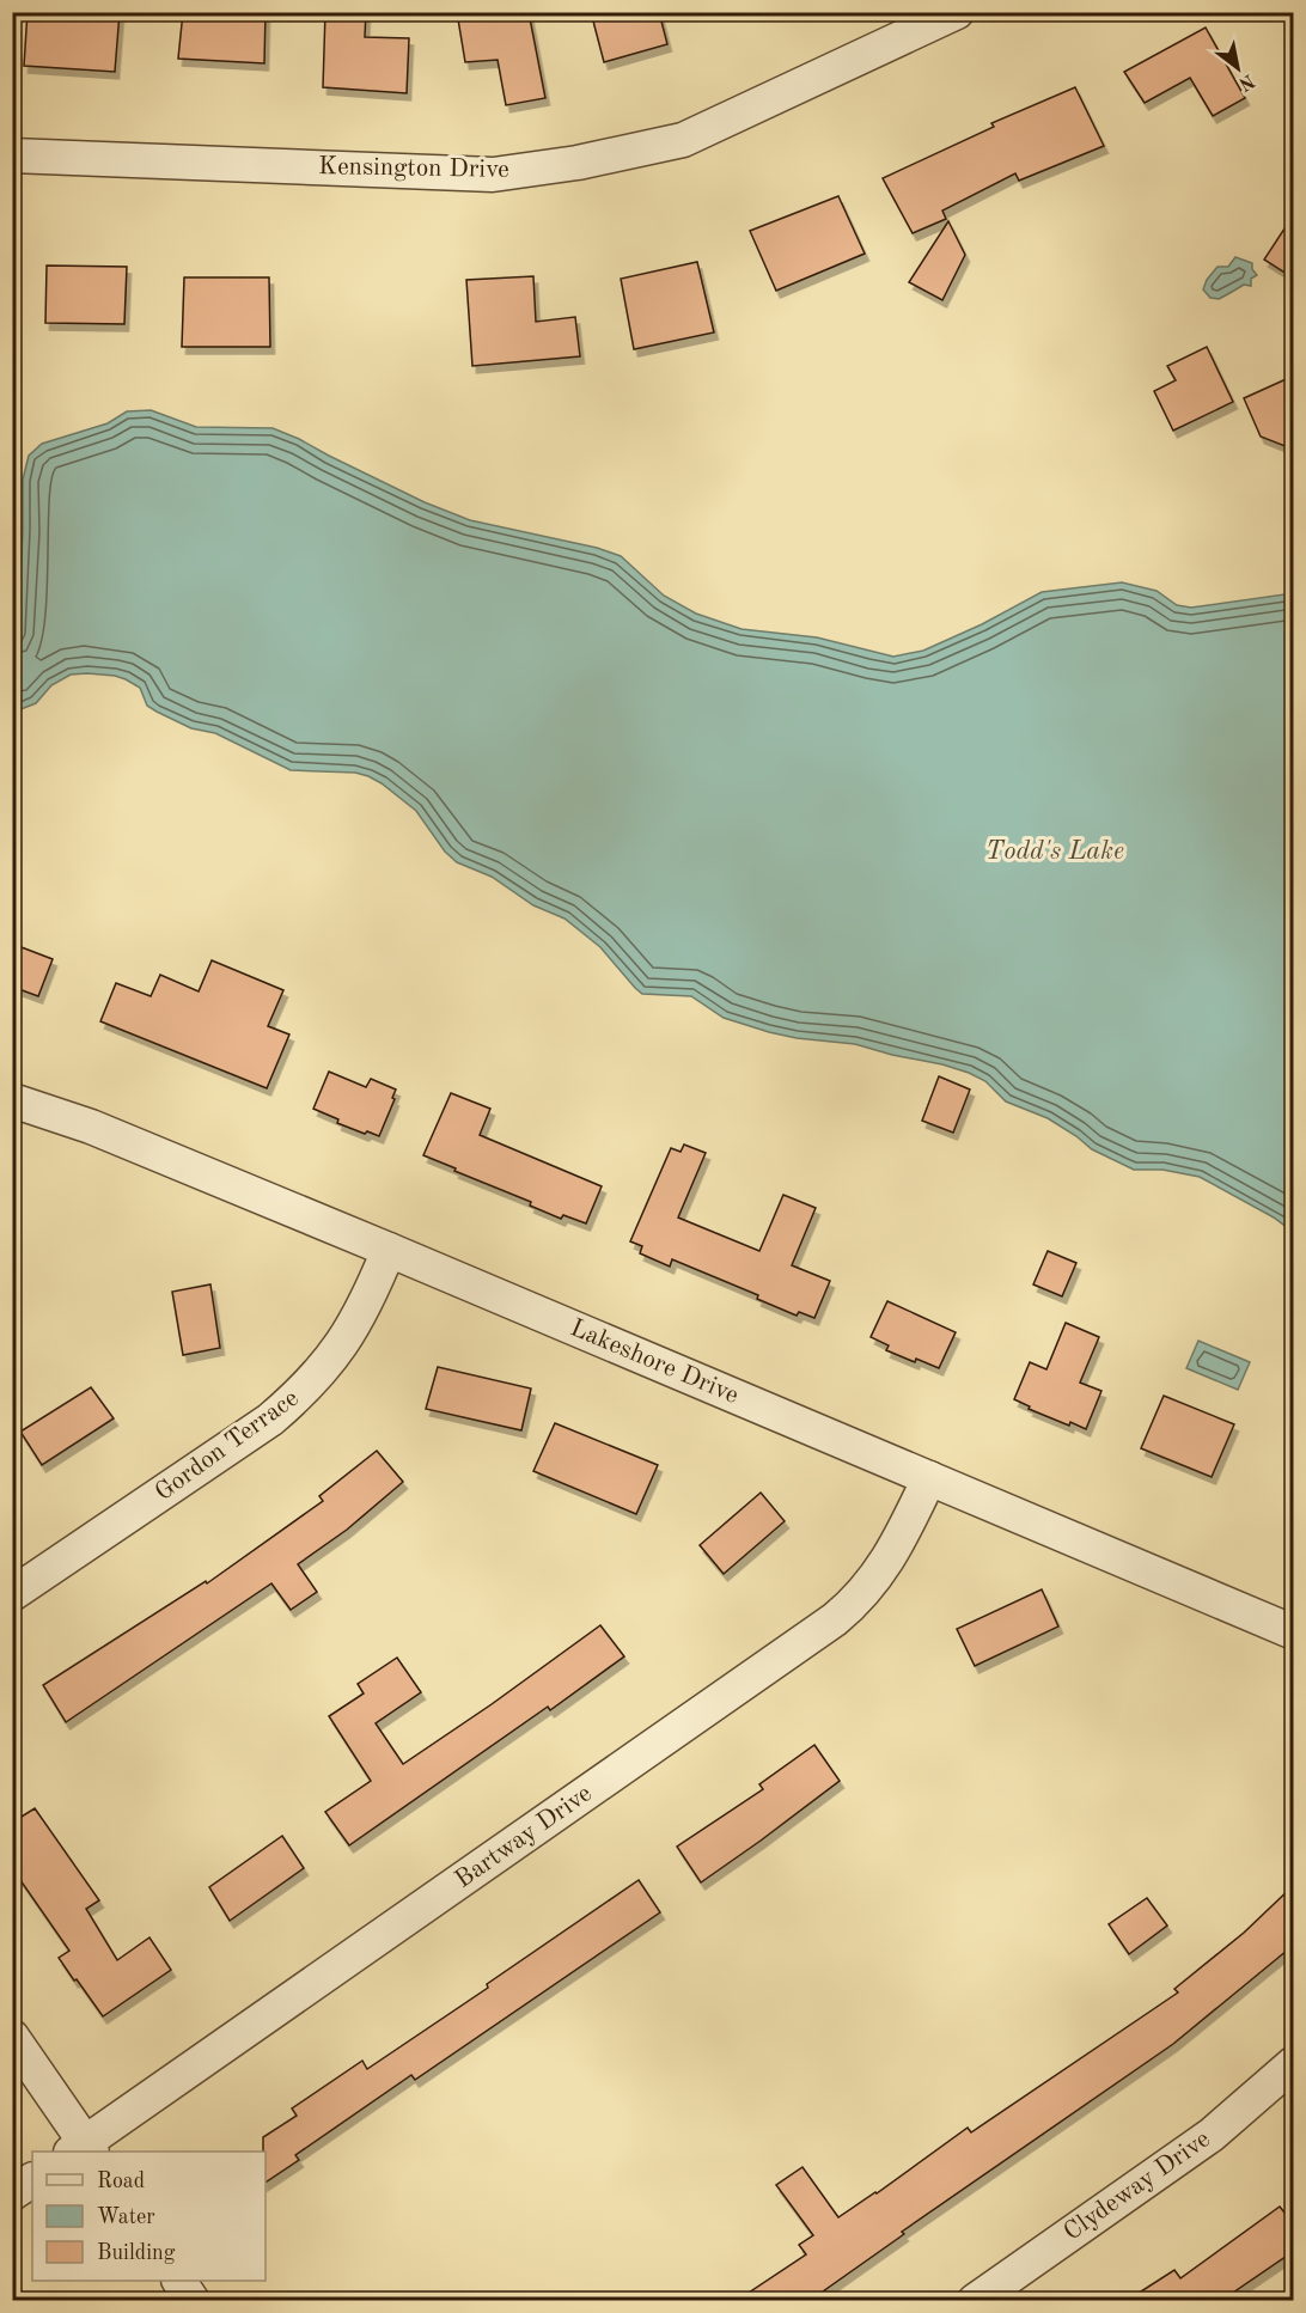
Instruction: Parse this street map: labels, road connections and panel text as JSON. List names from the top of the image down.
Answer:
{
  "streets": {
    "street": [
      "Kensington Drive",
      "Lakeshore Drive",
      "Gordon Terrace",
      "Bartway Drive",
      "Clydeway Drive"
    ]
  },
  "crossings": [
    ["Lakeshore Drive", "Gordon Terrace"],
    ["Lakeshore Drive", "Bartway Drive"]
  ],
  "water": ["Todd's Lake"],
  "legend": ["Road", "Water", "Building"],
  "north": "bottom right"
}
